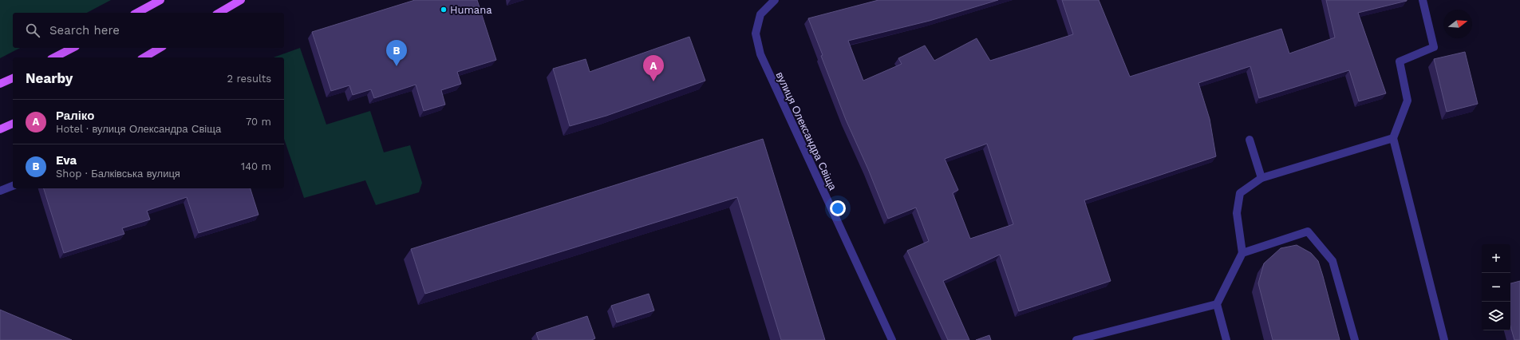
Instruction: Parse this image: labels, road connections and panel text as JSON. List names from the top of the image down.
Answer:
{
  "streets": {
    "street": ["вулиця Олександра Свіща"]
  },
  "places": ["Humana"],
  "north": "right",
  "page": {
    "search": "Search here",
    "pins": ["B", "A"],
    "heading": ["Nearby", "2 results"],
    "list": [
      {
        "mark": "A",
        "name": "Раліко",
        "note": "Hotel · вулиця Олександра Свіща",
        "value": "70 m"
      },
      {
        "mark": "B",
        "name": "Eva",
        "note": "Shop · Балківська вулиця",
        "value": "140 m"
      }
    ],
    "map_buttons": ["+", "−"]
  }
}
